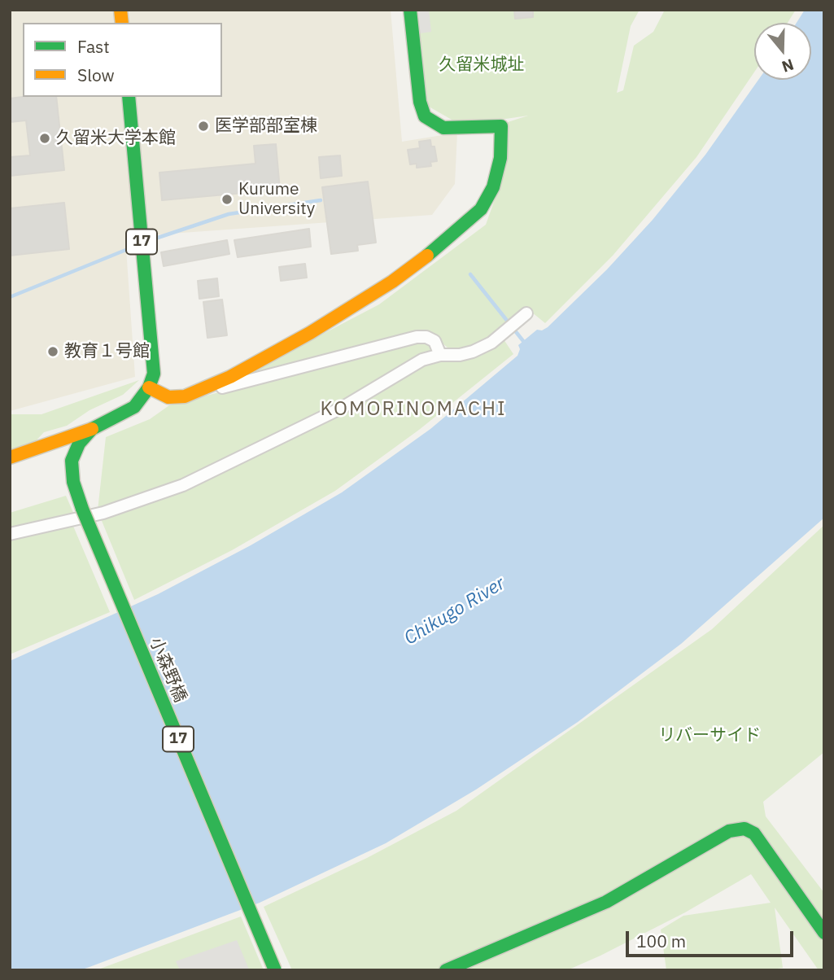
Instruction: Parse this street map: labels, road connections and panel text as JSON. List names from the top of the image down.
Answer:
{
  "streets": {
    "street": ["17", "小森野橋"]
  },
  "crossings": [
    ["17", "小森野橋"]
  ],
  "districts": ["KOMORINOMACHI"],
  "water": ["Chikugo River"],
  "parks": ["久留米城址", "リバーサイド"],
  "places": [
    "医学部部室棟",
    "久留米大学本館",
    "Kurume University",
    "教育１号館"
  ],
  "legend": ["Fast", "Slow"],
  "scale_bar": "100 m",
  "north": "bottom"
}
